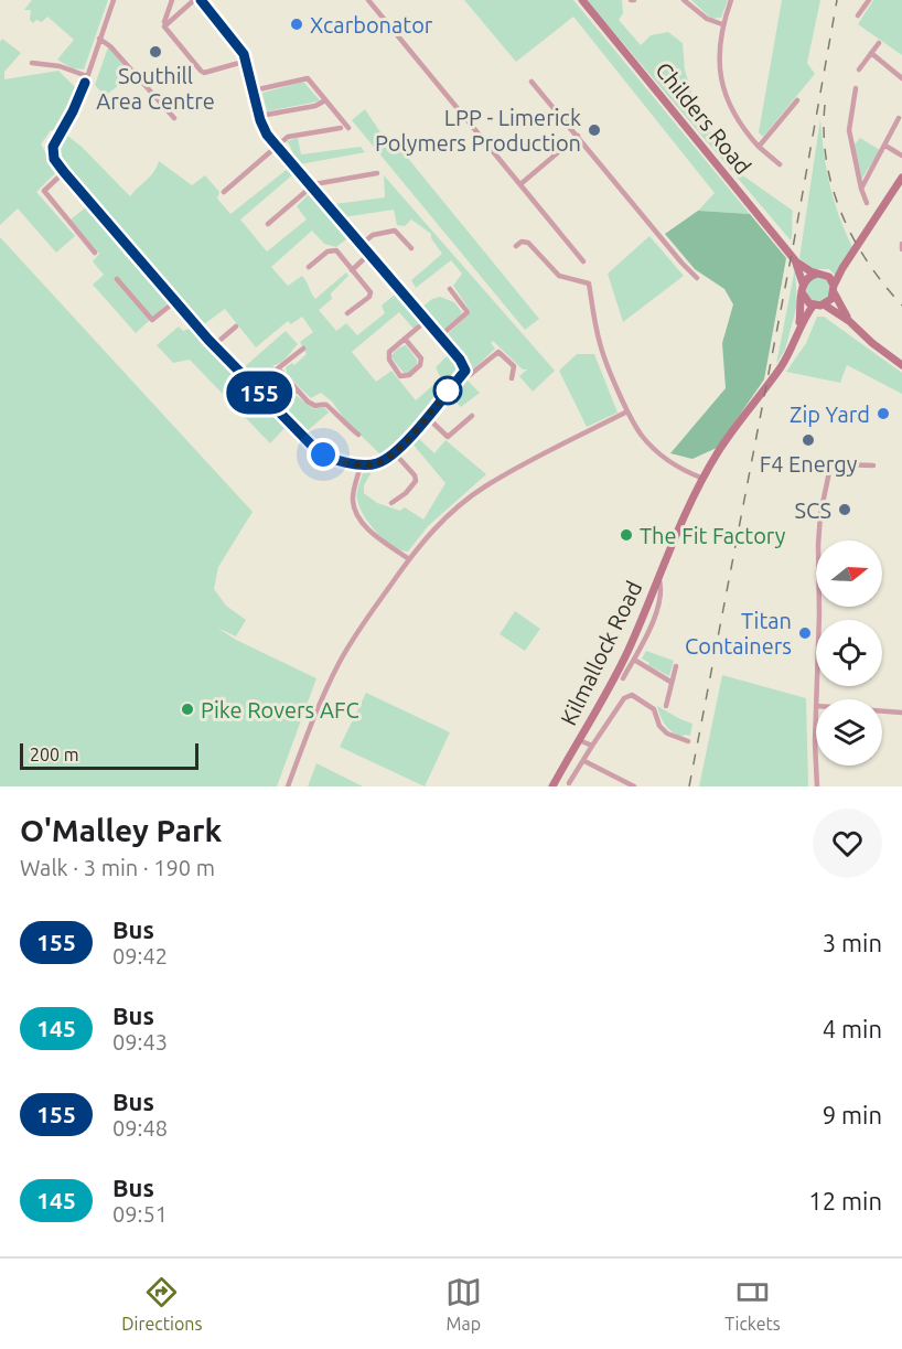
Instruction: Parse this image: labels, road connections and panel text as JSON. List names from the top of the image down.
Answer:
{
  "streets": {
    "main road": ["Childers Road", "Kilmallock Road"]
  },
  "crossings": [
    ["Childers Road", "Kilmallock Road"]
  ],
  "places": [
    "Xcarbonator",
    "Southill Area Centre",
    "LPP - Limerick Polymers Production",
    "Zip Yard",
    "F4 Energy",
    "SCS",
    "The Fit Factory",
    "Titan Containers",
    "Pike Rovers AFC"
  ],
  "lines": ["bus line 155"],
  "scale_bar": "200 m",
  "north": "right",
  "page": {
    "on_map": "155",
    "scale": "200 m",
    "heading": ["O'Malley Park", "Walk · 3 min · 190 m"],
    "list": [
      {
        "mark": "155",
        "name": "Bus",
        "note": "09:42",
        "value": "3 min"
      },
      {
        "mark": "145",
        "name": "Bus",
        "note": "09:43",
        "value": "4 min"
      },
      {
        "mark": "155",
        "name": "Bus",
        "note": "09:48",
        "value": "9 min"
      },
      {
        "mark": "145",
        "name": "Bus",
        "note": "09:51",
        "value": "12 min"
      }
    ],
    "tabs": ["Directions", "Map", "Tickets"]
  }
}
